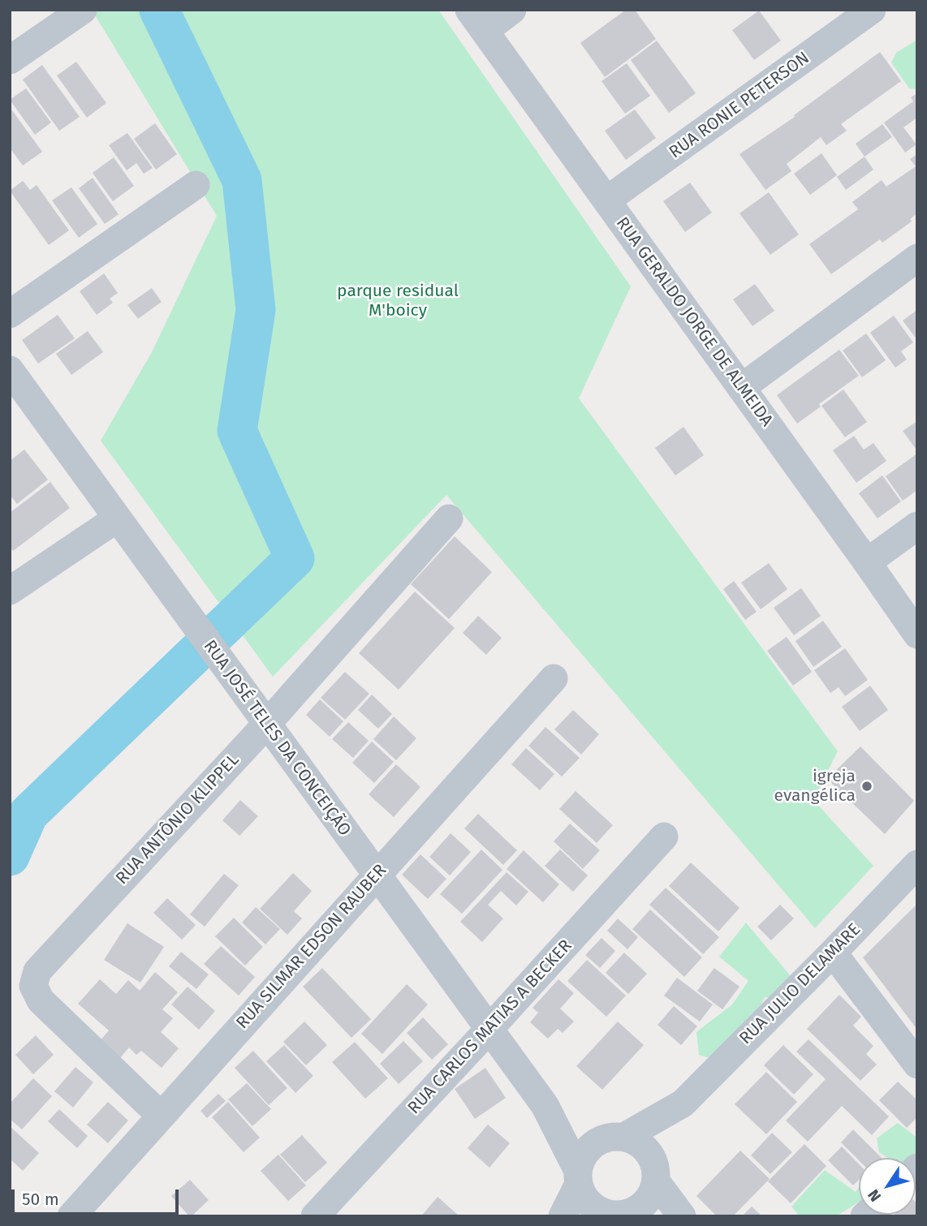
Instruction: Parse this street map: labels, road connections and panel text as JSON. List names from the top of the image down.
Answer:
{
  "streets": {
    "street": [
      "RUA RONIE PETERSON",
      "RUA GERALDO JORGE DE ALMEIDA",
      "RUA JOSÉ TELES DA CONCEIÇÃO",
      "RUA ANTÔNIO KLIPPEL",
      "RUA SILMAR EDSON RAUBER",
      "RUA JULIO DELAMARE",
      "RUA CARLOS MATIAS A BECKER"
    ]
  },
  "crossings": [
    ["RUA RONIE PETERSON", "RUA GERALDO JORGE DE ALMEIDA"],
    ["RUA JOSÉ TELES DA CONCEIÇÃO", "RUA ANTÔNIO KLIPPEL"],
    ["RUA JOSÉ TELES DA CONCEIÇÃO", "RUA SILMAR EDSON RAUBER"],
    ["RUA JOSÉ TELES DA CONCEIÇÃO", "RUA JULIO DELAMARE"],
    ["RUA JOSÉ TELES DA CONCEIÇÃO", "RUA CARLOS MATIAS A BECKER"],
    ["RUA ANTÔNIO KLIPPEL", "RUA SILMAR EDSON RAUBER"]
  ],
  "parks": ["parque residual M'boicy"],
  "places": ["igreja evangélica"],
  "scale_bar": "50 m",
  "north": "bottom left"
}
